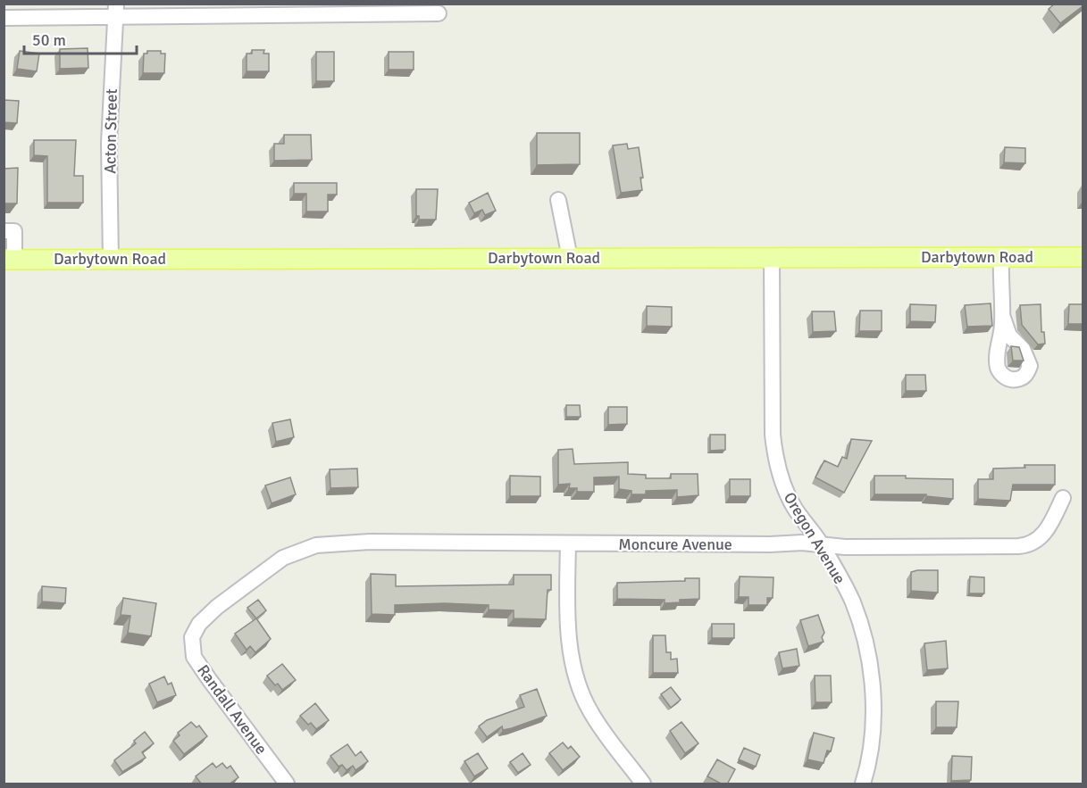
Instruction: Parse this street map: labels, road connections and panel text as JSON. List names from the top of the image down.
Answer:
{
  "streets": {
    "main road": ["Darbytown Road"],
    "street": [
      "Acton Street",
      "Oregon Avenue",
      "Moncure Avenue",
      "Randall Avenue"
    ]
  },
  "crossings": [
    ["Acton Street", "Darbytown Road"],
    ["Darbytown Road", "Oregon Avenue"],
    ["Oregon Avenue", "Moncure Avenue"],
    ["Moncure Avenue", "Randall Avenue"]
  ],
  "scale_bar": "50 m"
}
